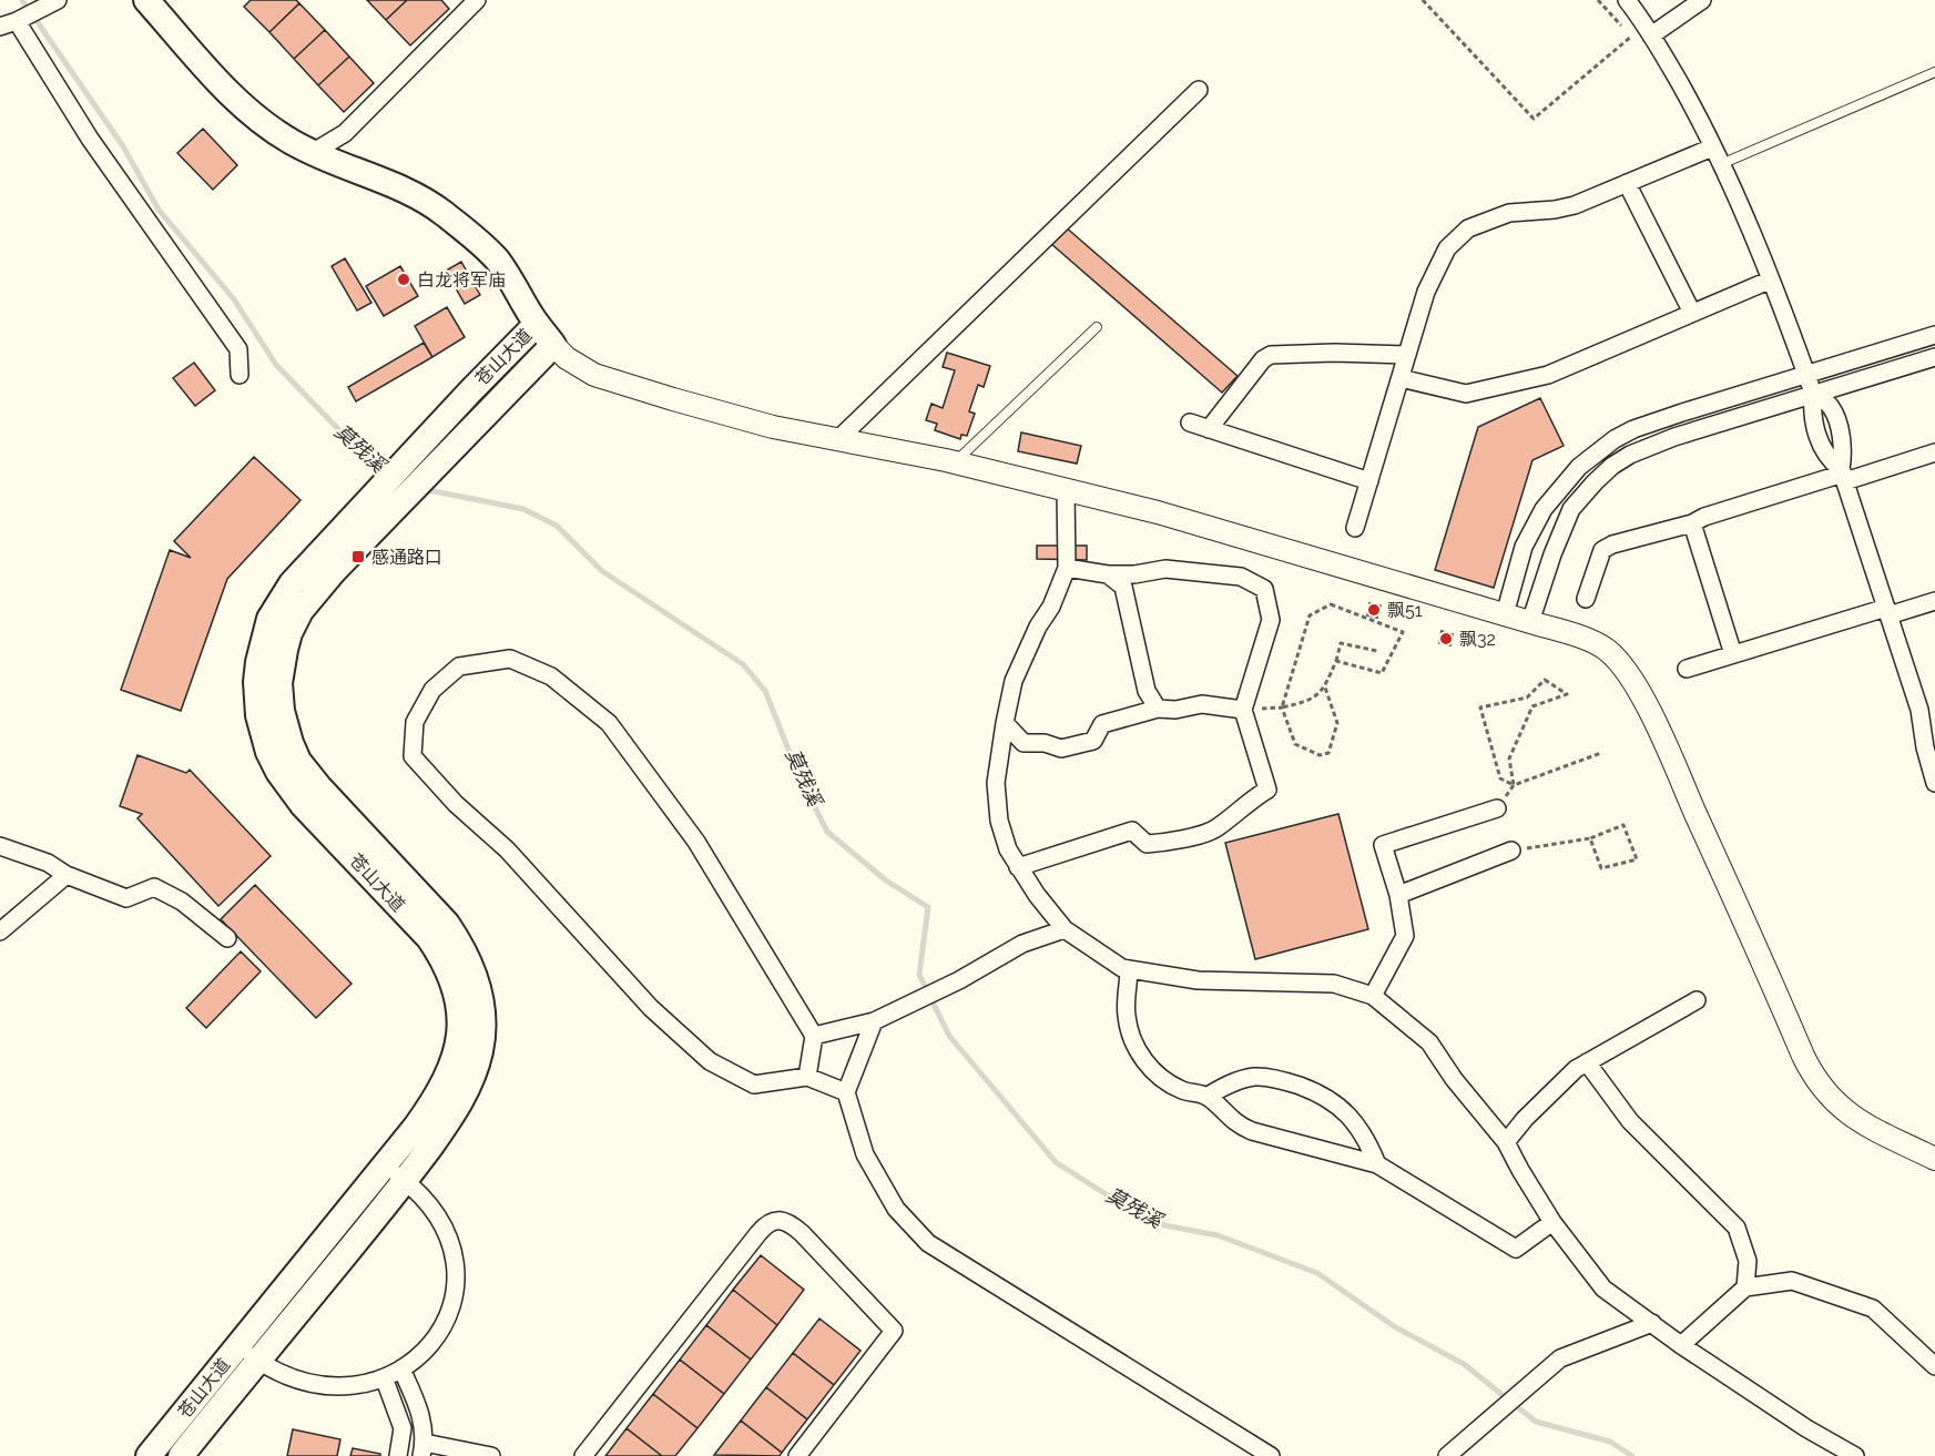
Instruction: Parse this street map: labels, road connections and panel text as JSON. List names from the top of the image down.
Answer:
{
  "streets": {
    "main road": ["苍山大道"]
  },
  "water": ["莫残溪"],
  "places": {
    "other": ["白龙将军庙", "飘51", "飘32"],
    "transit": ["感通路口"]
  }
}
